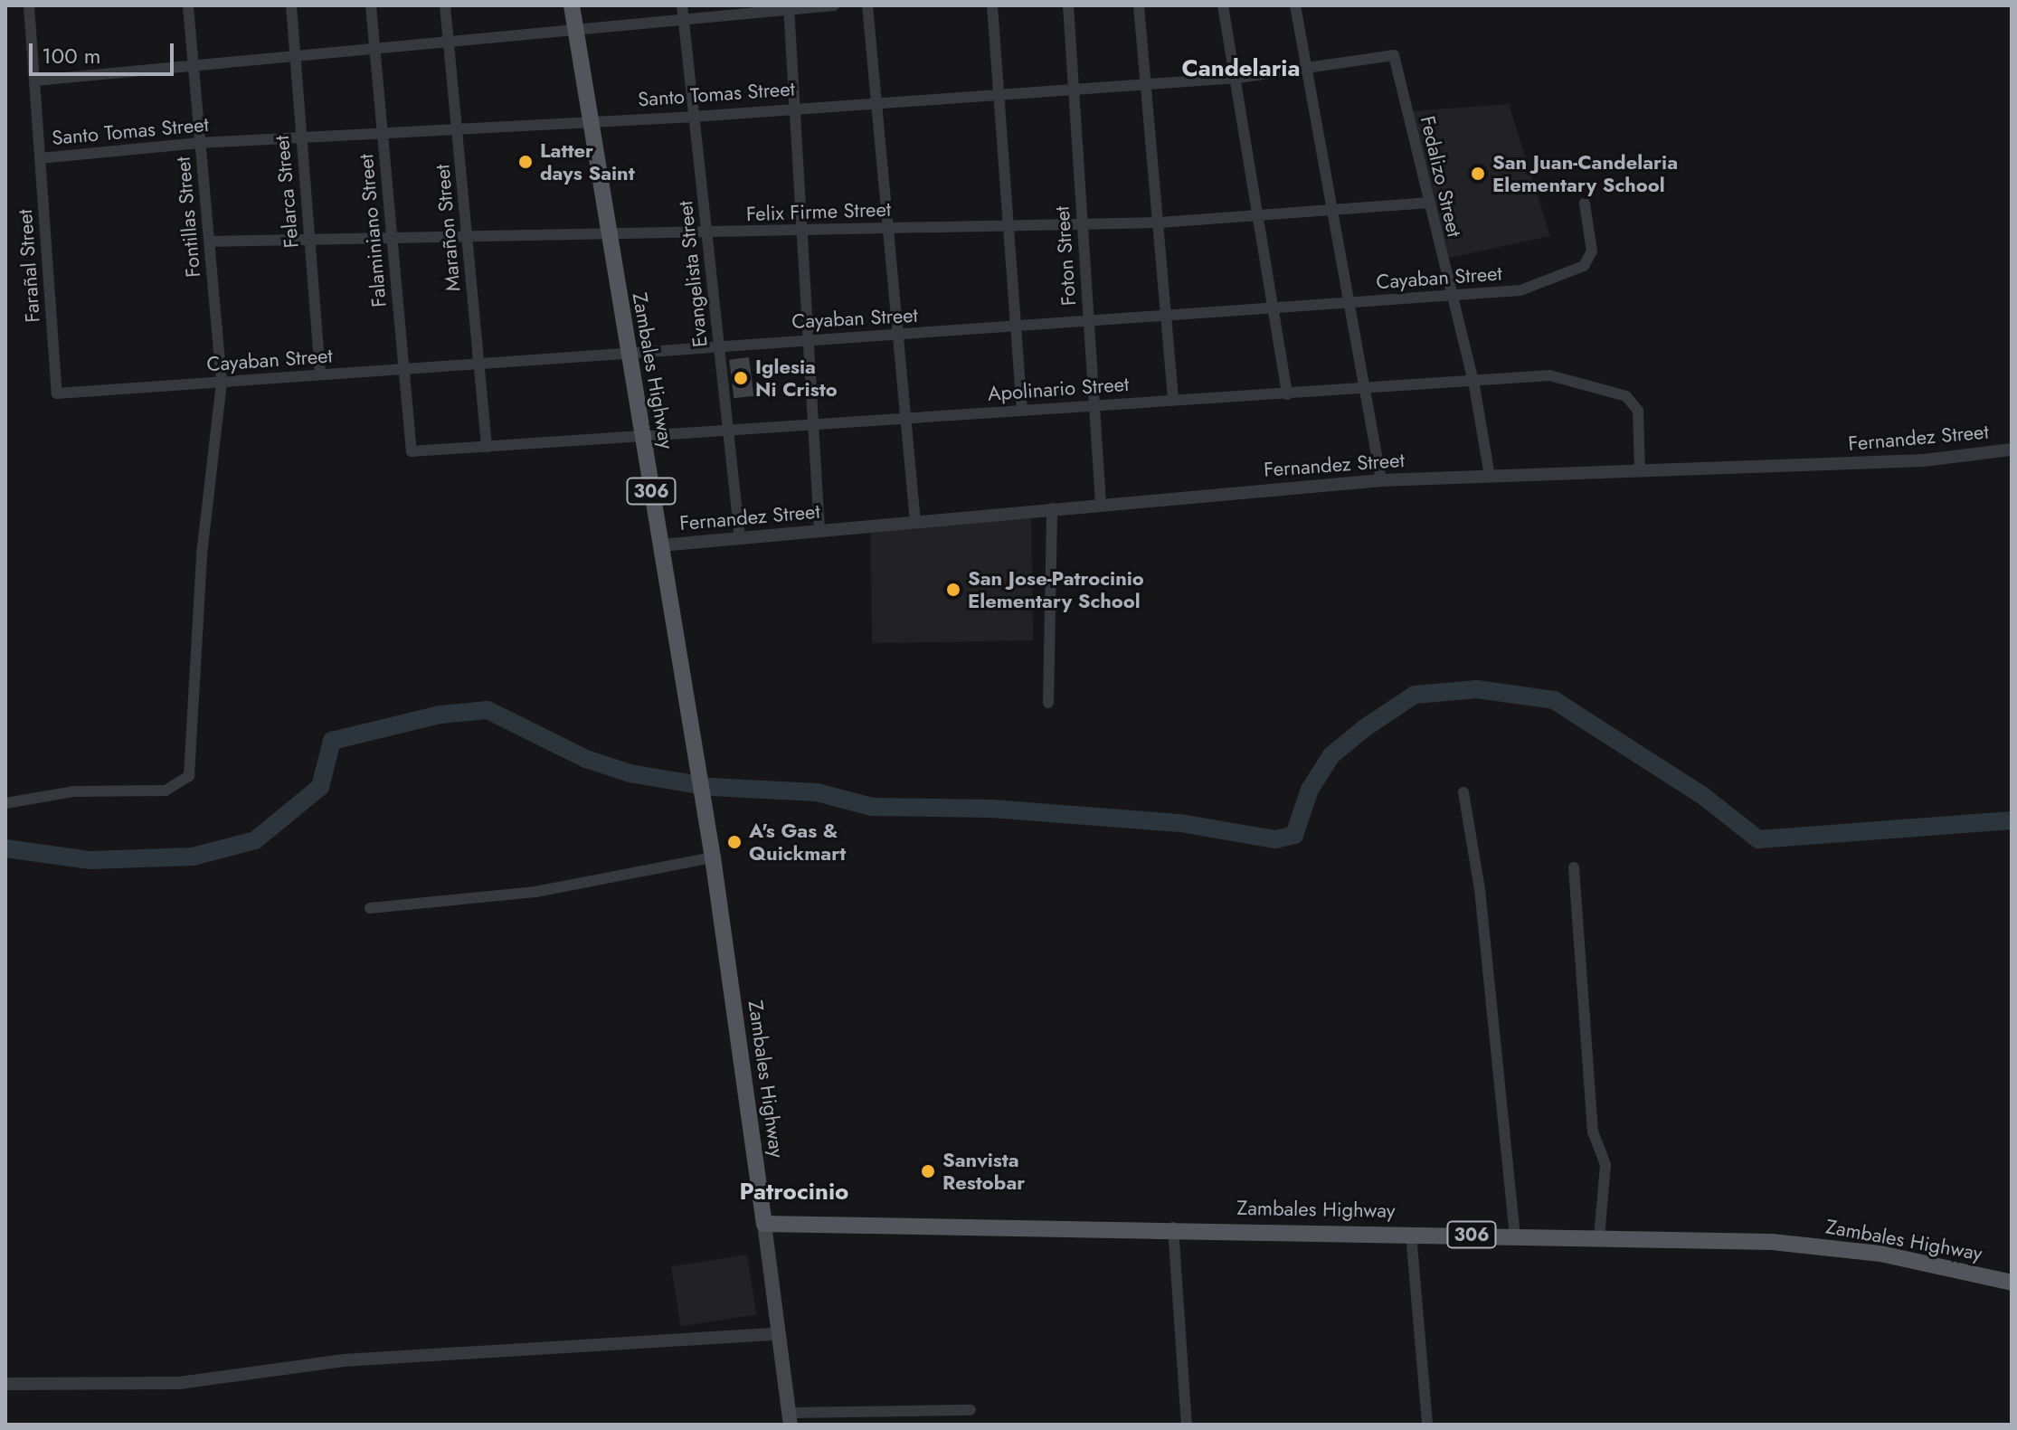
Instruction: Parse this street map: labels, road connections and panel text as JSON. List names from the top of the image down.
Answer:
{
  "streets": {
    "main road": ["Zambales Highway", "306"],
    "street": [
      "Santo Tomas Street",
      "Fedalizo Street",
      "Felarca Street",
      "Felix Firme Street",
      "Fontillas Street",
      "Marañon Street",
      "Falaminiano Street",
      "Foton Street",
      "Farañal Street",
      "Evangelista Street",
      "Cayaban Street",
      "Apolinario Street",
      "Fernandez Street"
    ]
  },
  "crossings": [
    ["Santo Tomas Street", "Fedalizo Street"],
    ["Santo Tomas Street", "Felarca Street"],
    ["Santo Tomas Street", "Fontillas Street"],
    ["Santo Tomas Street", "Marañon Street"],
    ["Santo Tomas Street", "Falaminiano Street"],
    ["Santo Tomas Street", "Foton Street"],
    ["Santo Tomas Street", "Farañal Street"],
    ["Santo Tomas Street", "Evangelista Street"],
    ["Santo Tomas Street", "Zambales Highway"],
    ["Fedalizo Street", "Felix Firme Street"],
    ["Fedalizo Street", "Cayaban Street"],
    ["Fedalizo Street", "Apolinario Street"],
    ["Fedalizo Street", "Fernandez Street"],
    ["Felarca Street", "Felix Firme Street"],
    ["Felarca Street", "Cayaban Street"],
    ["Felix Firme Street", "Fontillas Street"],
    ["Felix Firme Street", "Marañon Street"],
    ["Felix Firme Street", "Falaminiano Street"],
    ["Felix Firme Street", "Foton Street"],
    ["Felix Firme Street", "Evangelista Street"],
    ["Felix Firme Street", "Zambales Highway"],
    ["Fontillas Street", "Cayaban Street"],
    ["Marañon Street", "Cayaban Street"],
    ["Marañon Street", "Apolinario Street"],
    ["Falaminiano Street", "Cayaban Street"],
    ["Falaminiano Street", "Apolinario Street"],
    ["Foton Street", "Cayaban Street"],
    ["Foton Street", "Apolinario Street"],
    ["Foton Street", "Fernandez Street"],
    ["Farañal Street", "Cayaban Street"],
    ["Evangelista Street", "Cayaban Street"],
    ["Evangelista Street", "Apolinario Street"],
    ["Evangelista Street", "Fernandez Street"],
    ["Cayaban Street", "Zambales Highway"],
    ["Zambales Highway", "Apolinario Street"],
    ["Zambales Highway", "Fernandez Street"],
    ["Apolinario Street", "Fernandez Street"]
  ],
  "districts": ["Candelaria", "Patrocinio"],
  "places": [
    "Latter days Saint",
    "San Juan-Candelaria Elementary School",
    "Iglesia Ni Cristo",
    "San Jose-Patrocinio Elementary School",
    "A's Gas & Quickmart",
    "Sanvista Restobar"
  ],
  "scale_bar": "100 m"
}
